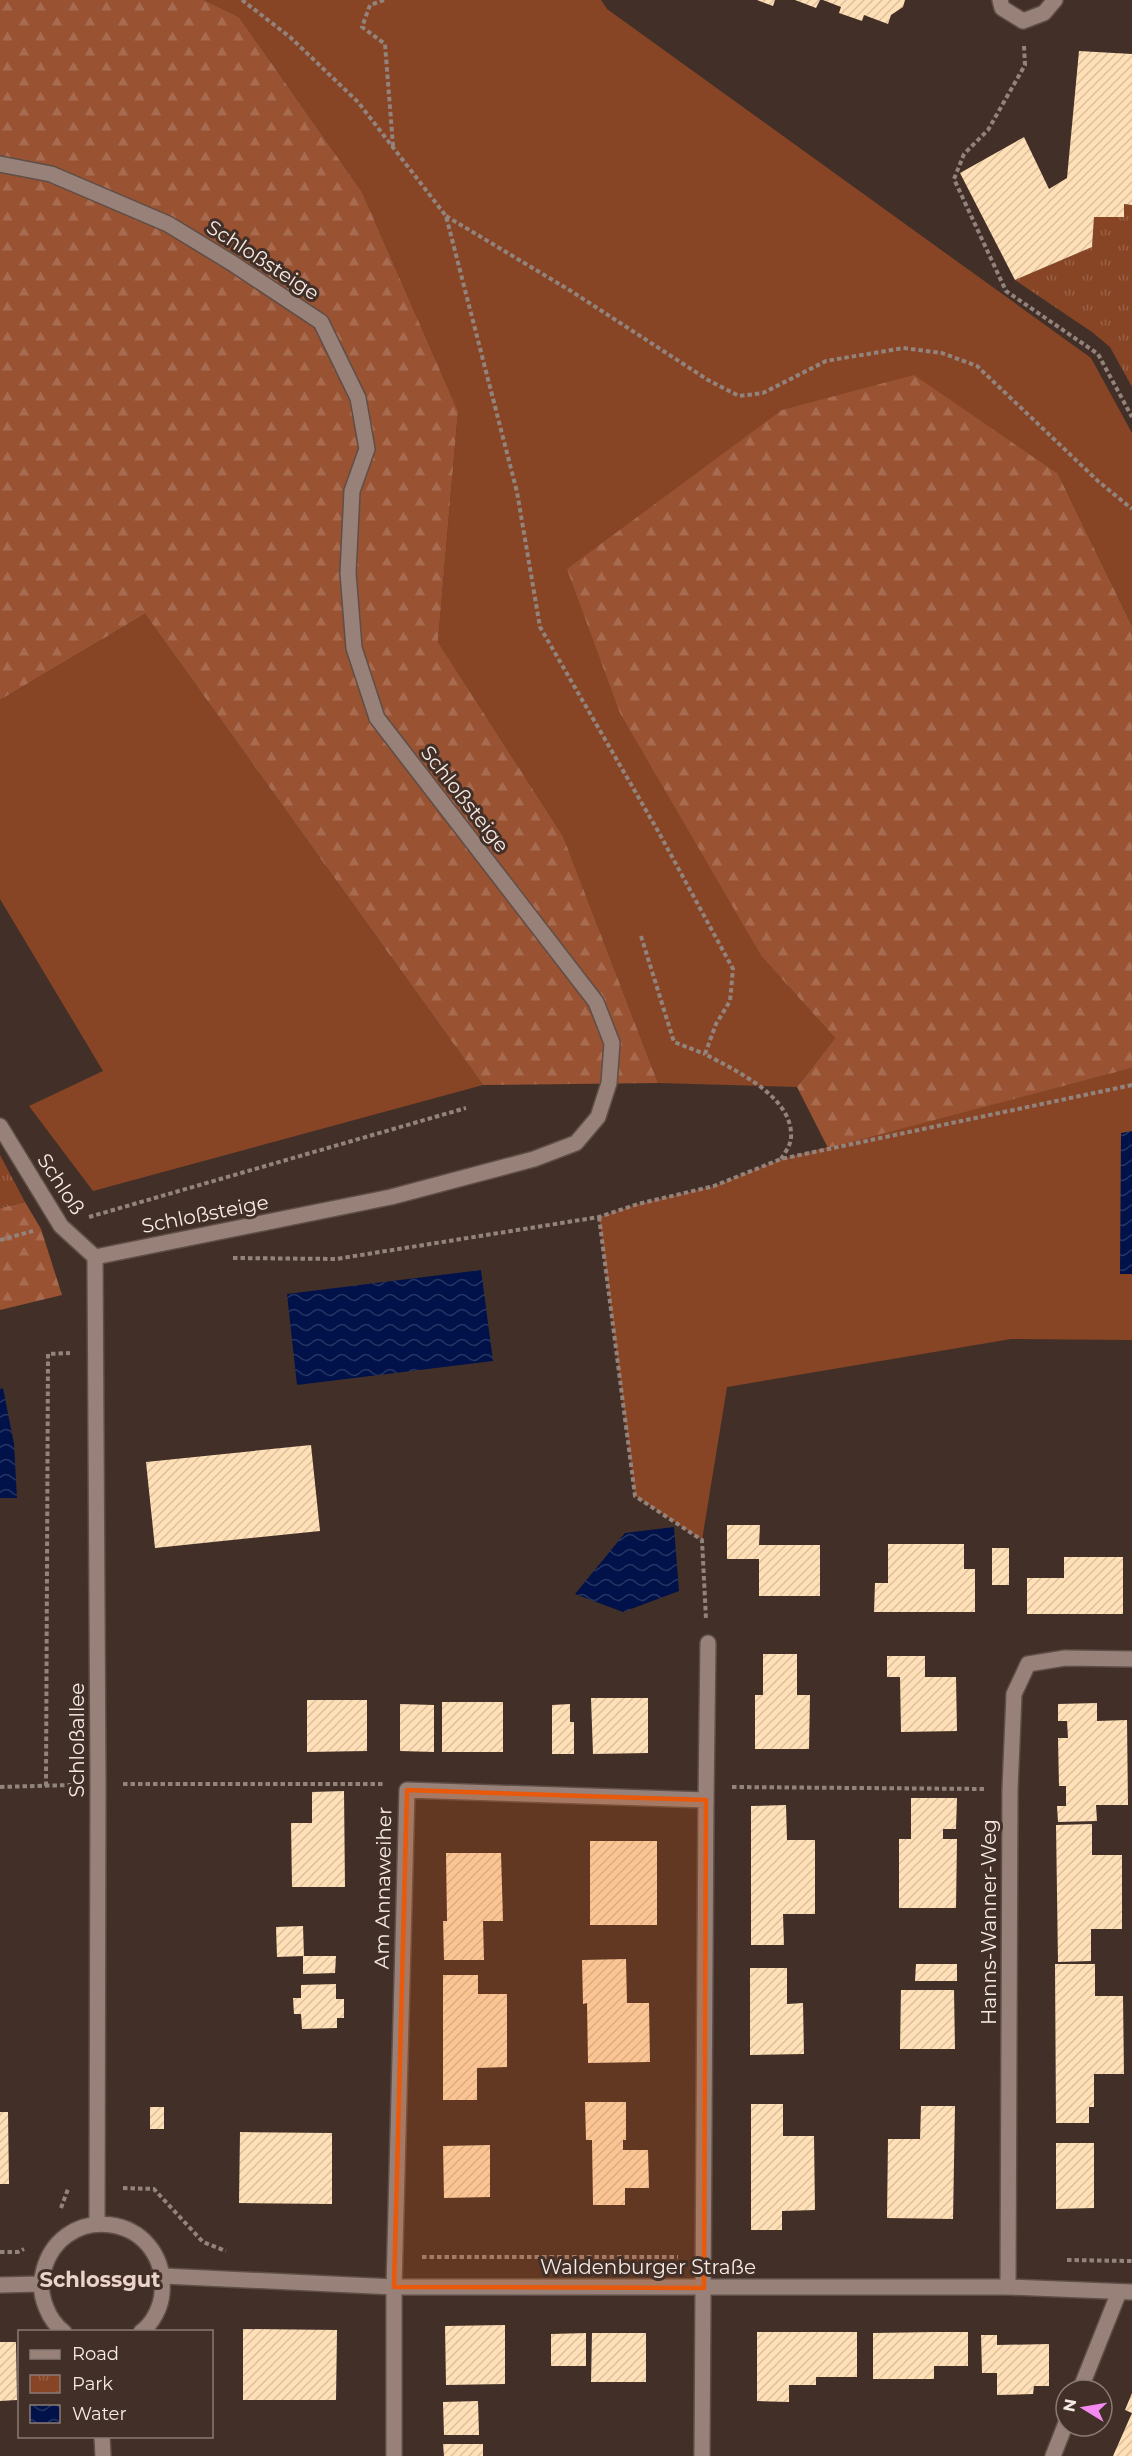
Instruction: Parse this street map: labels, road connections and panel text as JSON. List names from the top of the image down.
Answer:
{
  "streets": {
    "street": [
      "Schloßsteige",
      "Schloß",
      "Schloßallee",
      "Am Annaweiher",
      "Hanns-Wanner-Weg",
      "Waldenburger Straße"
    ]
  },
  "crossings": [
    ["Schloßsteige", "Schloß"],
    ["Schloßsteige", "Schloßallee"],
    ["Schloß", "Schloßallee"],
    ["Am Annaweiher", "Waldenburger Straße"],
    ["Hanns-Wanner-Weg", "Waldenburger Straße"]
  ],
  "districts": ["Schlossgut"],
  "legend": ["Road", "Park", "Water"],
  "north": "left"
}
